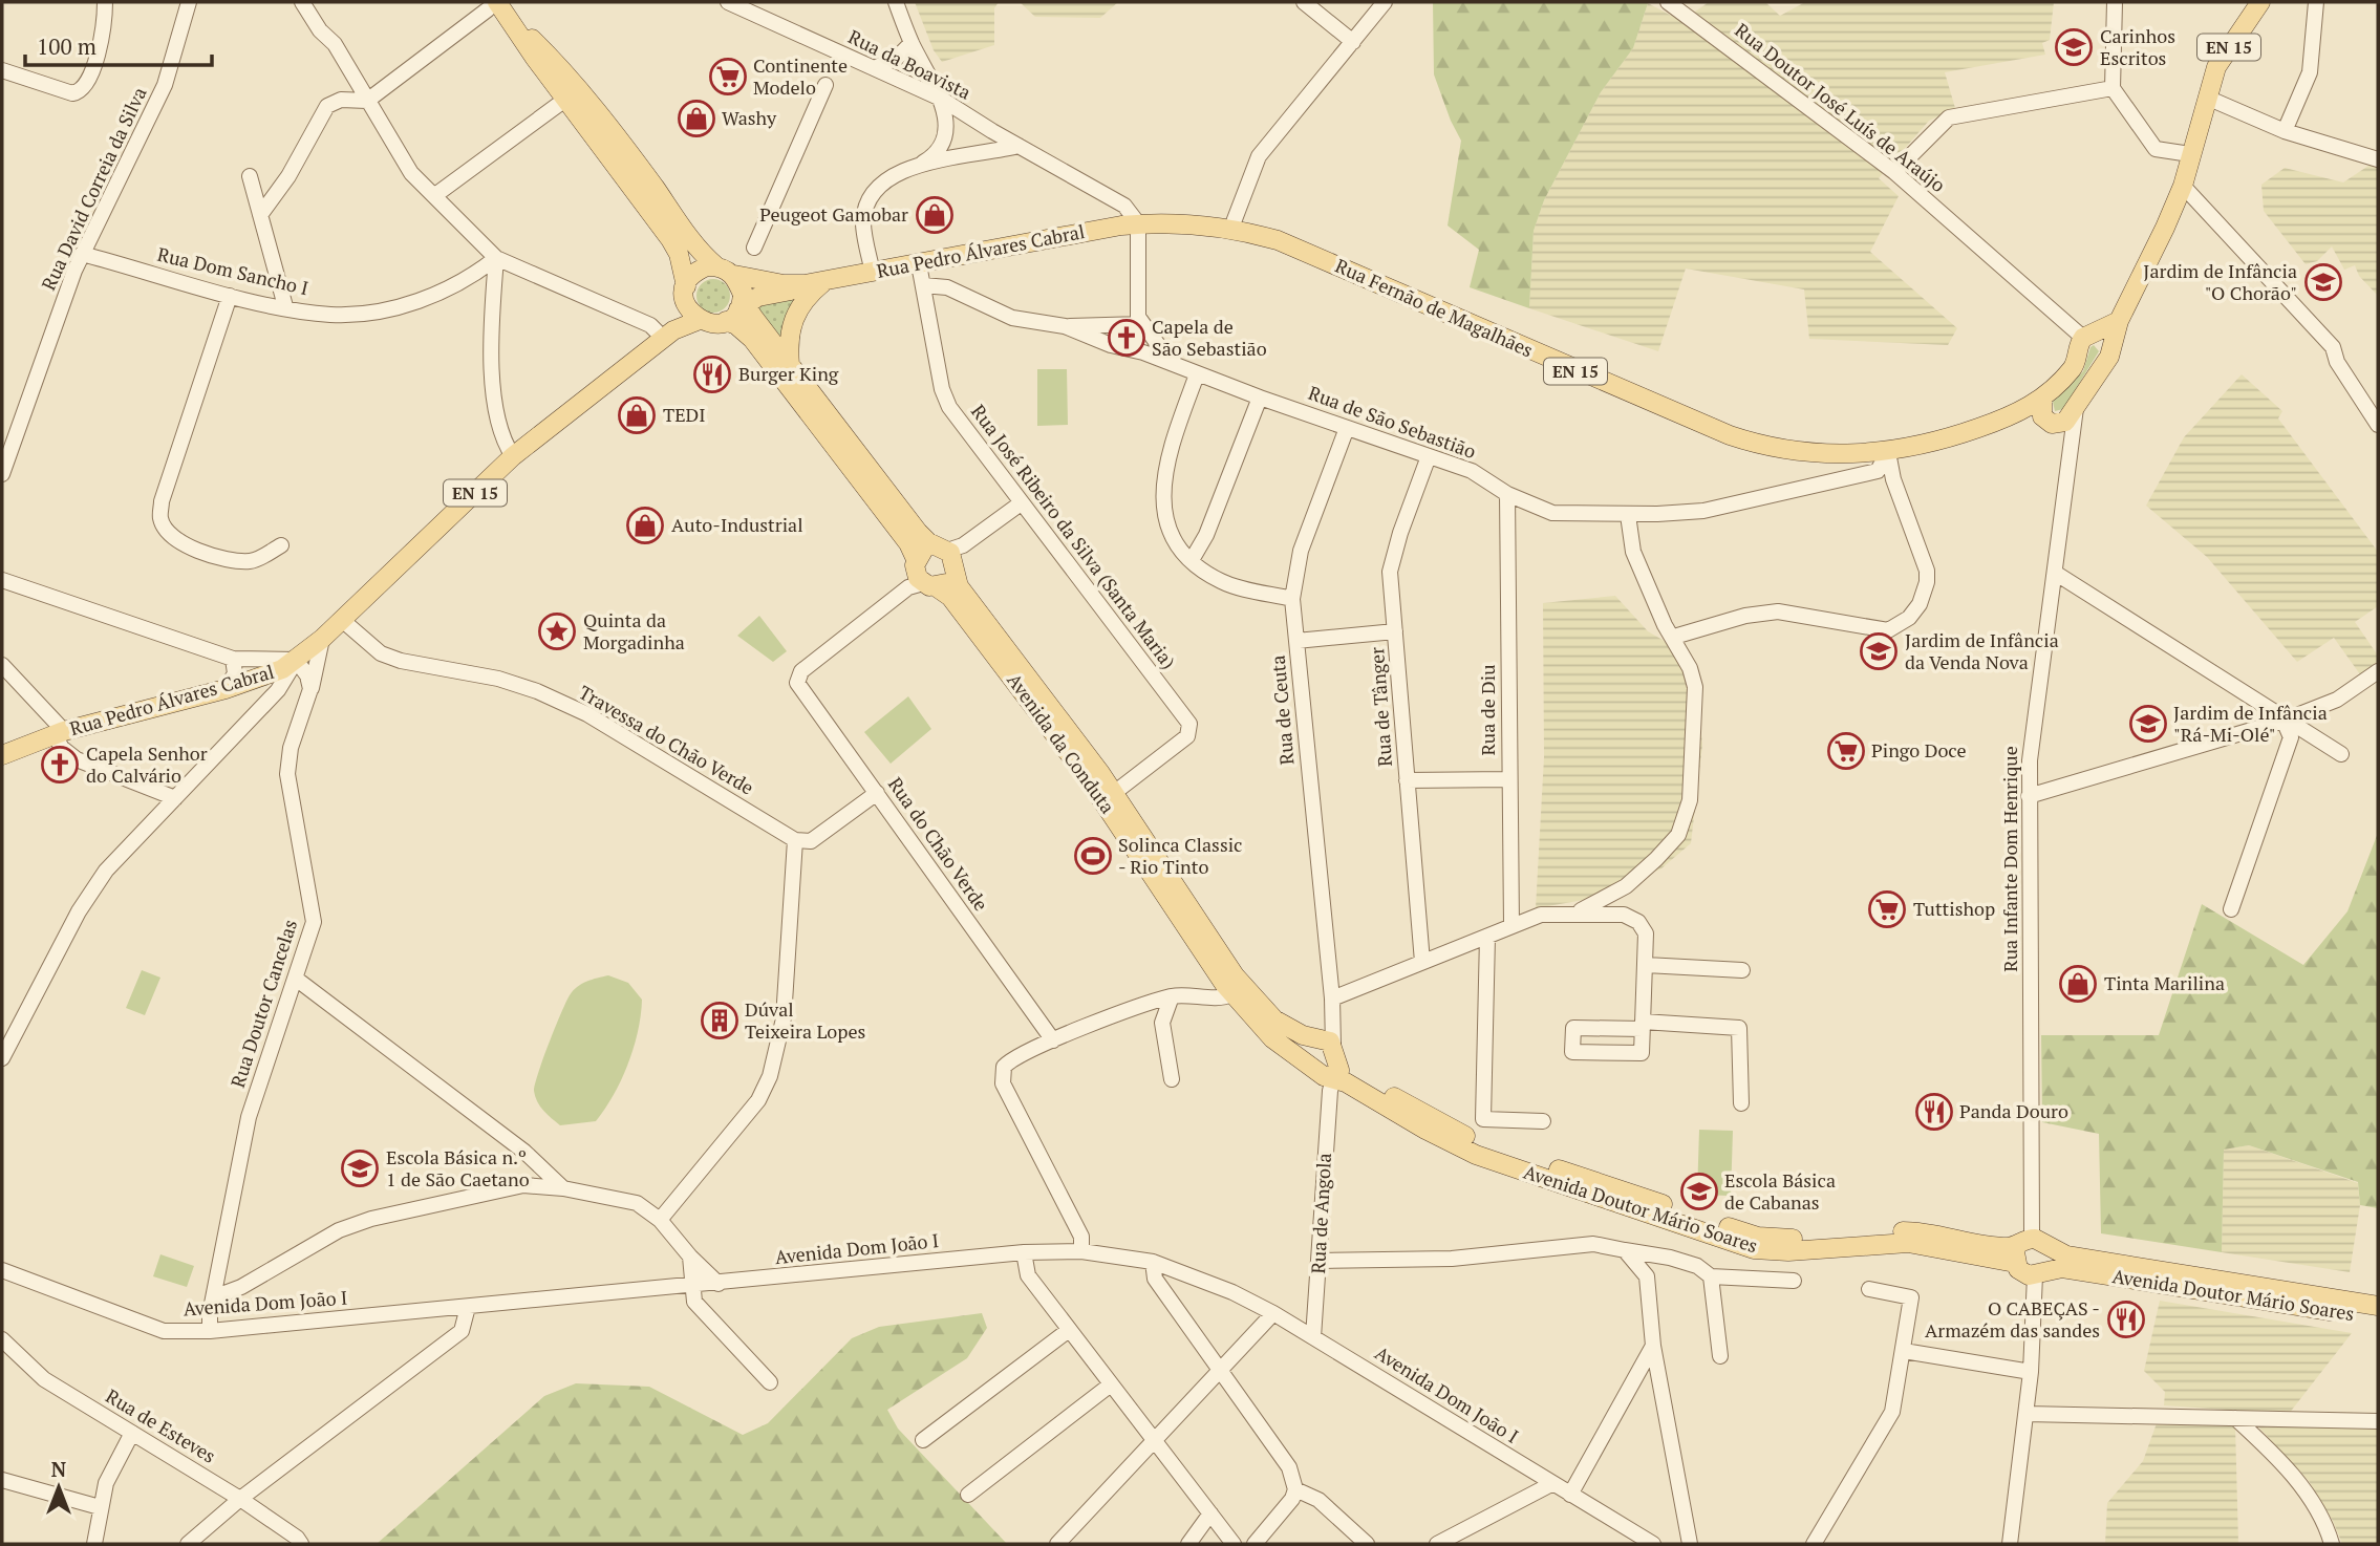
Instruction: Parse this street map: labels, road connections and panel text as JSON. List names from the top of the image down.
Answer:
{
  "streets": {
    "main road": [
      "EN 15",
      "Rua Pedro Álvares Cabral",
      "Rua Fernão de Magalhães",
      "Avenida da Conduta",
      "Avenida Doutor Mário Soares",
      "Rua de Angola"
    ],
    "street": [
      "Rua da Boavista",
      "Rua Doutor José Luís de Araújo",
      "Rua David Correia da Silva",
      "Rua Dom Sancho I",
      "Rua de São Sebastião",
      "Rua José Ribeiro da Silva (Santa Maria)",
      "Rua de Tânger",
      "Rua de Ceuta",
      "Rua de Diu",
      "Travessa do Chão Verde",
      "Rua do Chão Verde",
      "Rua Infante Dom Henrique",
      "Rua Doutor Cancelas",
      "Avenida Dom João I",
      "Rua de Esteves"
    ]
  },
  "crossings": [
    ["EN 15", "Rua Pedro Álvares Cabral"],
    ["EN 15", "Avenida da Conduta"],
    ["Rua da Boavista", "Rua Pedro Álvares Cabral"],
    ["Rua da Boavista", "Rua Fernão de Magalhães"],
    ["Rua David Correia da Silva", "Rua Dom Sancho I"],
    ["Rua Pedro Álvares Cabral", "Rua Fernão de Magalhães"],
    ["Rua Pedro Álvares Cabral", "Rua José Ribeiro da Silva (Santa Maria)"],
    ["Rua Pedro Álvares Cabral", "Travessa do Chão Verde"],
    ["Rua Pedro Álvares Cabral", "Avenida da Conduta"],
    ["Rua Pedro Álvares Cabral", "Rua Doutor Cancelas"],
    ["Rua Fernão de Magalhães", "Rua de São Sebastião"],
    ["Rua de São Sebastião", "Rua José Ribeiro da Silva (Santa Maria)"],
    ["Rua de São Sebastião", "Rua de Tânger"],
    ["Rua de São Sebastião", "Rua de Ceuta"],
    ["Rua de São Sebastião", "Rua de Diu"],
    ["Rua José Ribeiro da Silva (Santa Maria)", "Avenida da Conduta"],
    ["Rua de Ceuta", "Rua de Angola"],
    ["Avenida da Conduta", "Rua do Chão Verde"],
    ["Avenida da Conduta", "Avenida Doutor Mário Soares"],
    ["Avenida da Conduta", "Rua de Angola"],
    ["Rua Infante Dom Henrique", "Avenida Doutor Mário Soares"],
    ["Rua Doutor Cancelas", "Avenida Dom João I"],
    ["Avenida Doutor Mário Soares", "Rua de Angola"],
    ["Rua de Angola", "Avenida Dom João I"]
  ],
  "places": {
    "school or university": [
      "Carinhos Escritos",
      "Jardim de Infância \"O Chorão\"",
      "Jardim de Infância da Venda Nova",
      "Jardim de Infância \"Rá-Mi-Olé\"",
      "Escola Básica n.º 1 de São Caetano",
      "Escola Básica de Cabanas"
    ],
    "supermarket": ["Continente Modelo", "Pingo Doce", "Tuttishop"],
    "shop": [
      "Washy",
      "Peugeot Gamobar",
      "TEDI",
      "Auto-Industrial",
      "Tinta Marilina"
    ],
    "church": ["Capela de São Sebastião", "Capela Senhor do Calvário"],
    "restaurant": ["Burger King", "Panda Douro", "O CABEÇAS - Armazém das sandes"],
    "place": ["Quinta da Morgadinha"],
    "sports": ["Solinca Classic - Rio Tinto"],
    "building": ["Dúval Teixeira Lopes"]
  },
  "scale_bar": "100 m",
  "north": "top"
}
